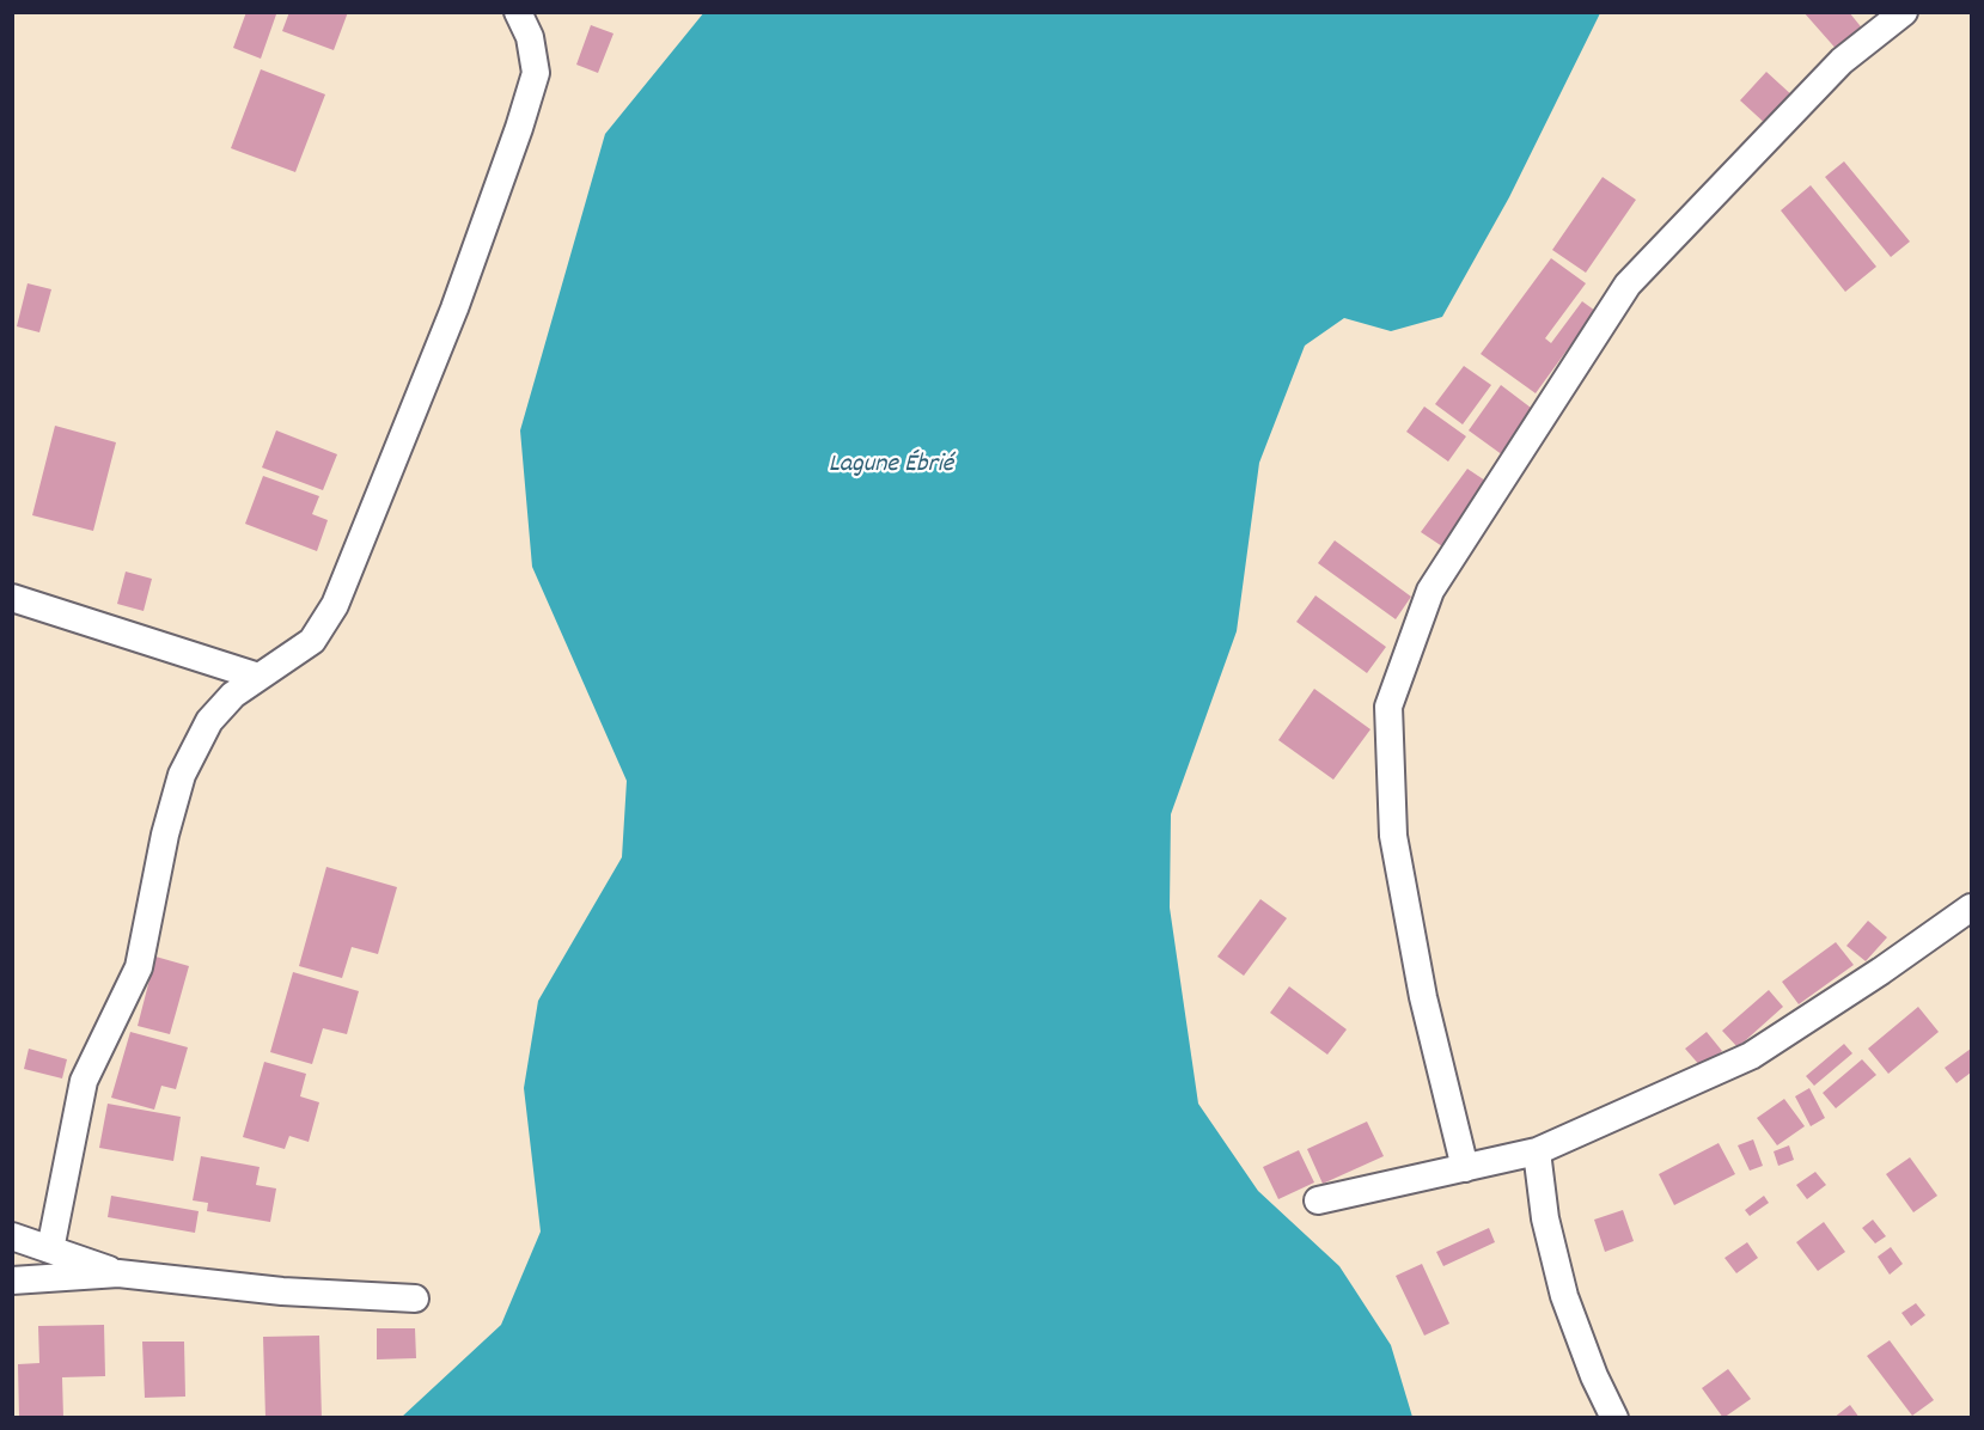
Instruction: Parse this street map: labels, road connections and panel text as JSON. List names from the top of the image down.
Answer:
{
  "water": ["Lagune Ébrié"]
}
